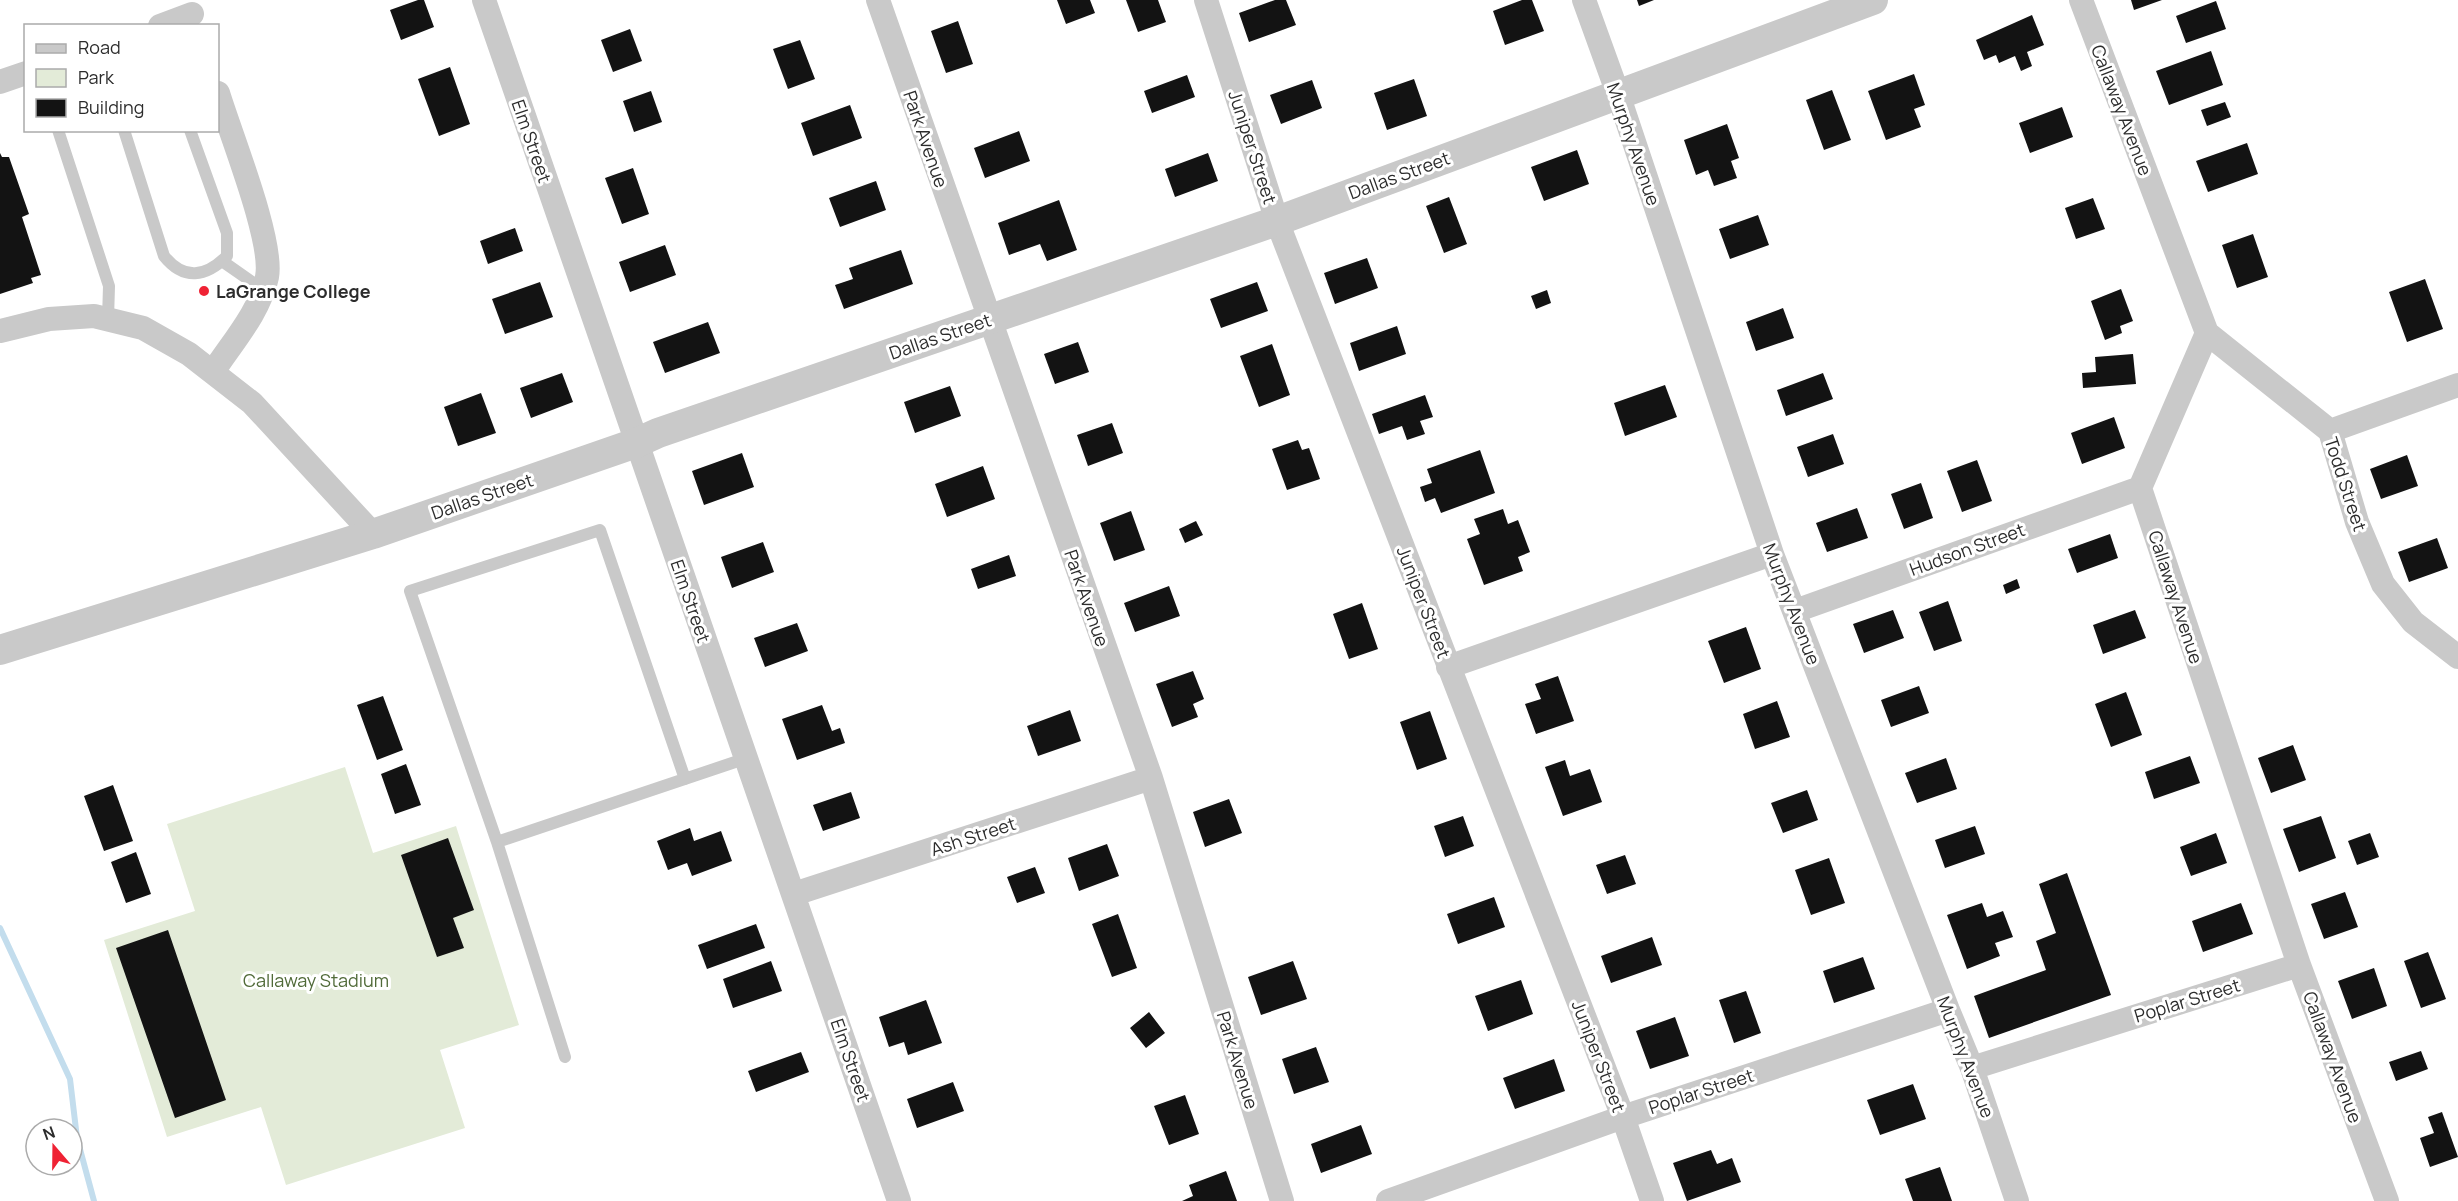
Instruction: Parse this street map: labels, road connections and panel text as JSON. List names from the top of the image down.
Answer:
{
  "streets": {
    "street": [
      "Callaway Avenue",
      "Park Avenue",
      "Elm Street",
      "Murphy Avenue",
      "Juniper Street",
      "Dallas Street",
      "Todd Street",
      "Hudson Street",
      "Ash Street",
      "Poplar Street"
    ]
  },
  "crossings": [
    ["Callaway Avenue", "Todd Street"],
    ["Callaway Avenue", "Hudson Street"],
    ["Callaway Avenue", "Poplar Street"],
    ["Park Avenue", "Dallas Street"],
    ["Park Avenue", "Ash Street"],
    ["Elm Street", "Dallas Street"],
    ["Elm Street", "Ash Street"],
    ["Murphy Avenue", "Dallas Street"],
    ["Murphy Avenue", "Hudson Street"],
    ["Murphy Avenue", "Poplar Street"],
    ["Juniper Street", "Dallas Street"],
    ["Juniper Street", "Poplar Street"]
  ],
  "parks": ["Callaway Stadium"],
  "places": ["LaGrange College"],
  "legend": ["Road", "Park", "Building"],
  "north": "top"
}
